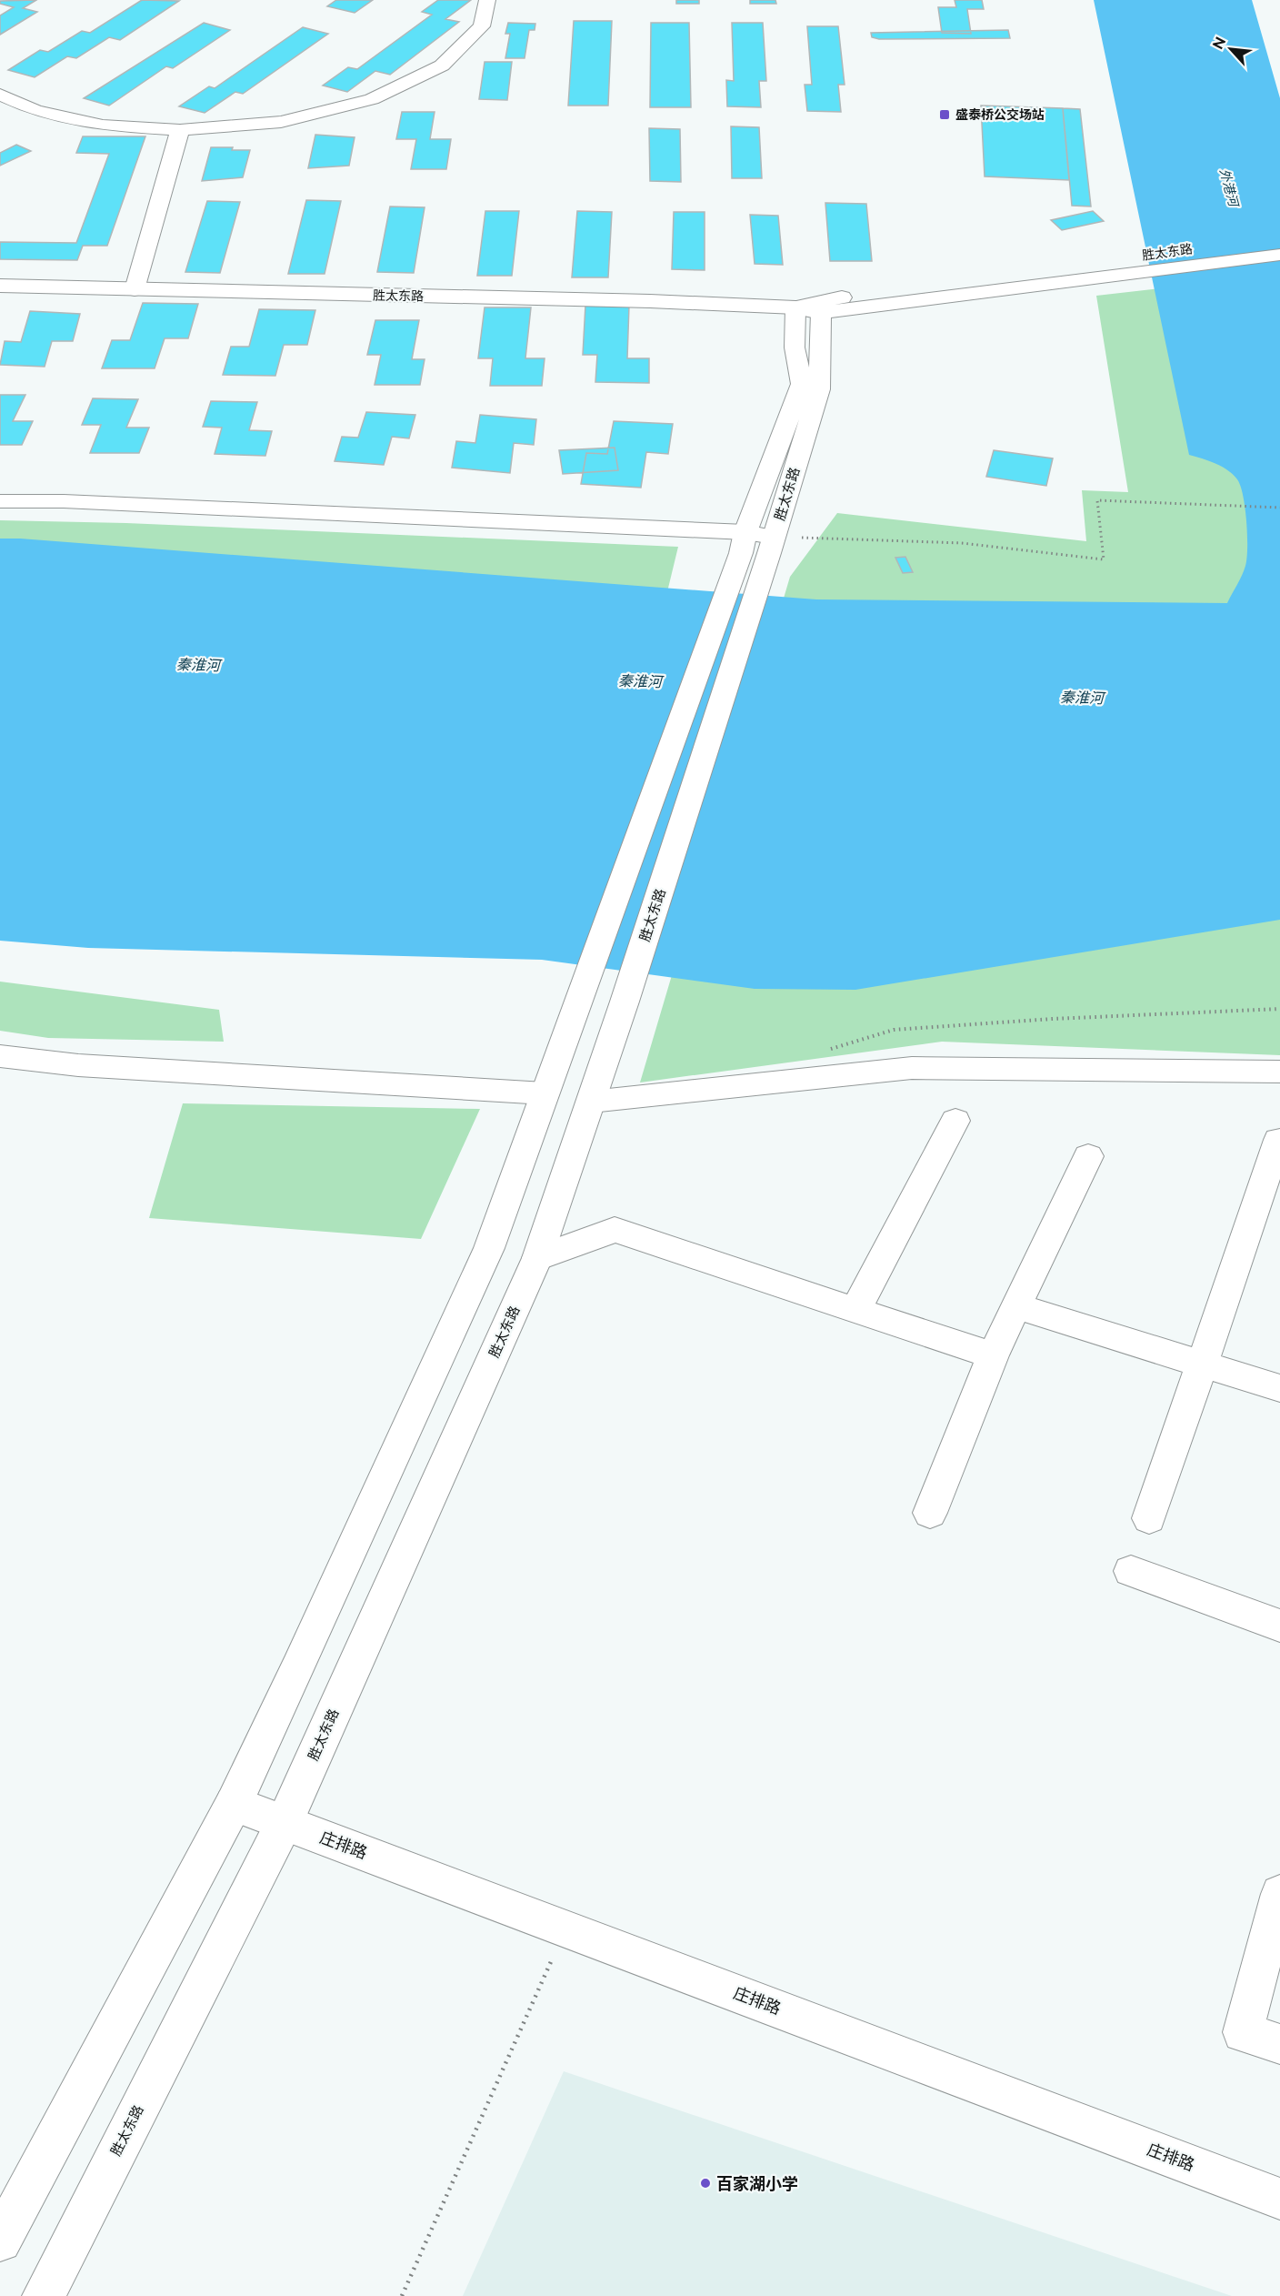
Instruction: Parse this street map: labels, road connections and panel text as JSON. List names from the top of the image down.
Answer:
{
  "streets": {
    "street": ["胜太东路", "庄排路"]
  },
  "crossings": [
    ["胜太东路", "庄排路"]
  ],
  "water": ["外港河", "秦淮河"],
  "places": {
    "transit": ["盛泰桥公交场站"],
    "other": ["百家湖小学"]
  },
  "north": "top left"
}
